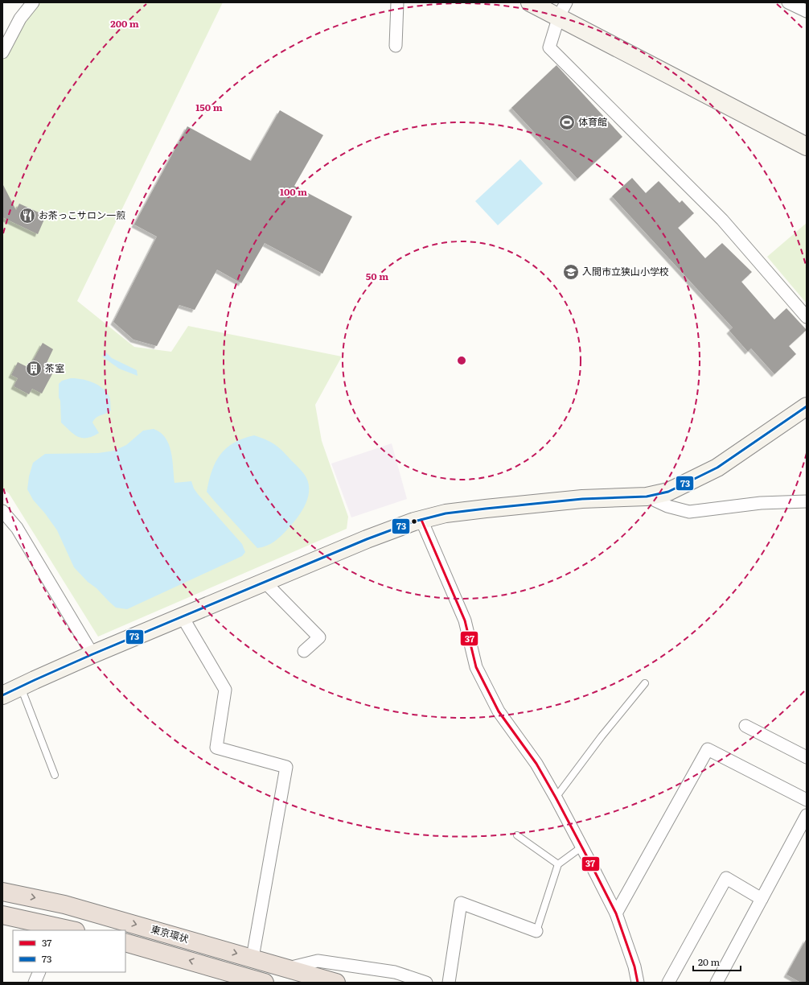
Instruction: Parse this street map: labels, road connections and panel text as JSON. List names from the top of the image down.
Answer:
{
  "streets": {
    "highway": ["東京環状"]
  },
  "places": {
    "sports": ["体育館"],
    "restaurant": ["お茶っこサロン一煎"],
    "school or university": ["入間市立狭山小学校"],
    "building": ["茶室"]
  },
  "lines": ["transit line 73", "transit line 37"],
  "legend": ["37", "73"],
  "scale_bar": "20 m",
  "rings": [
    "200 m",
    "150 m",
    "100 m",
    "50 m"
  ]
}
